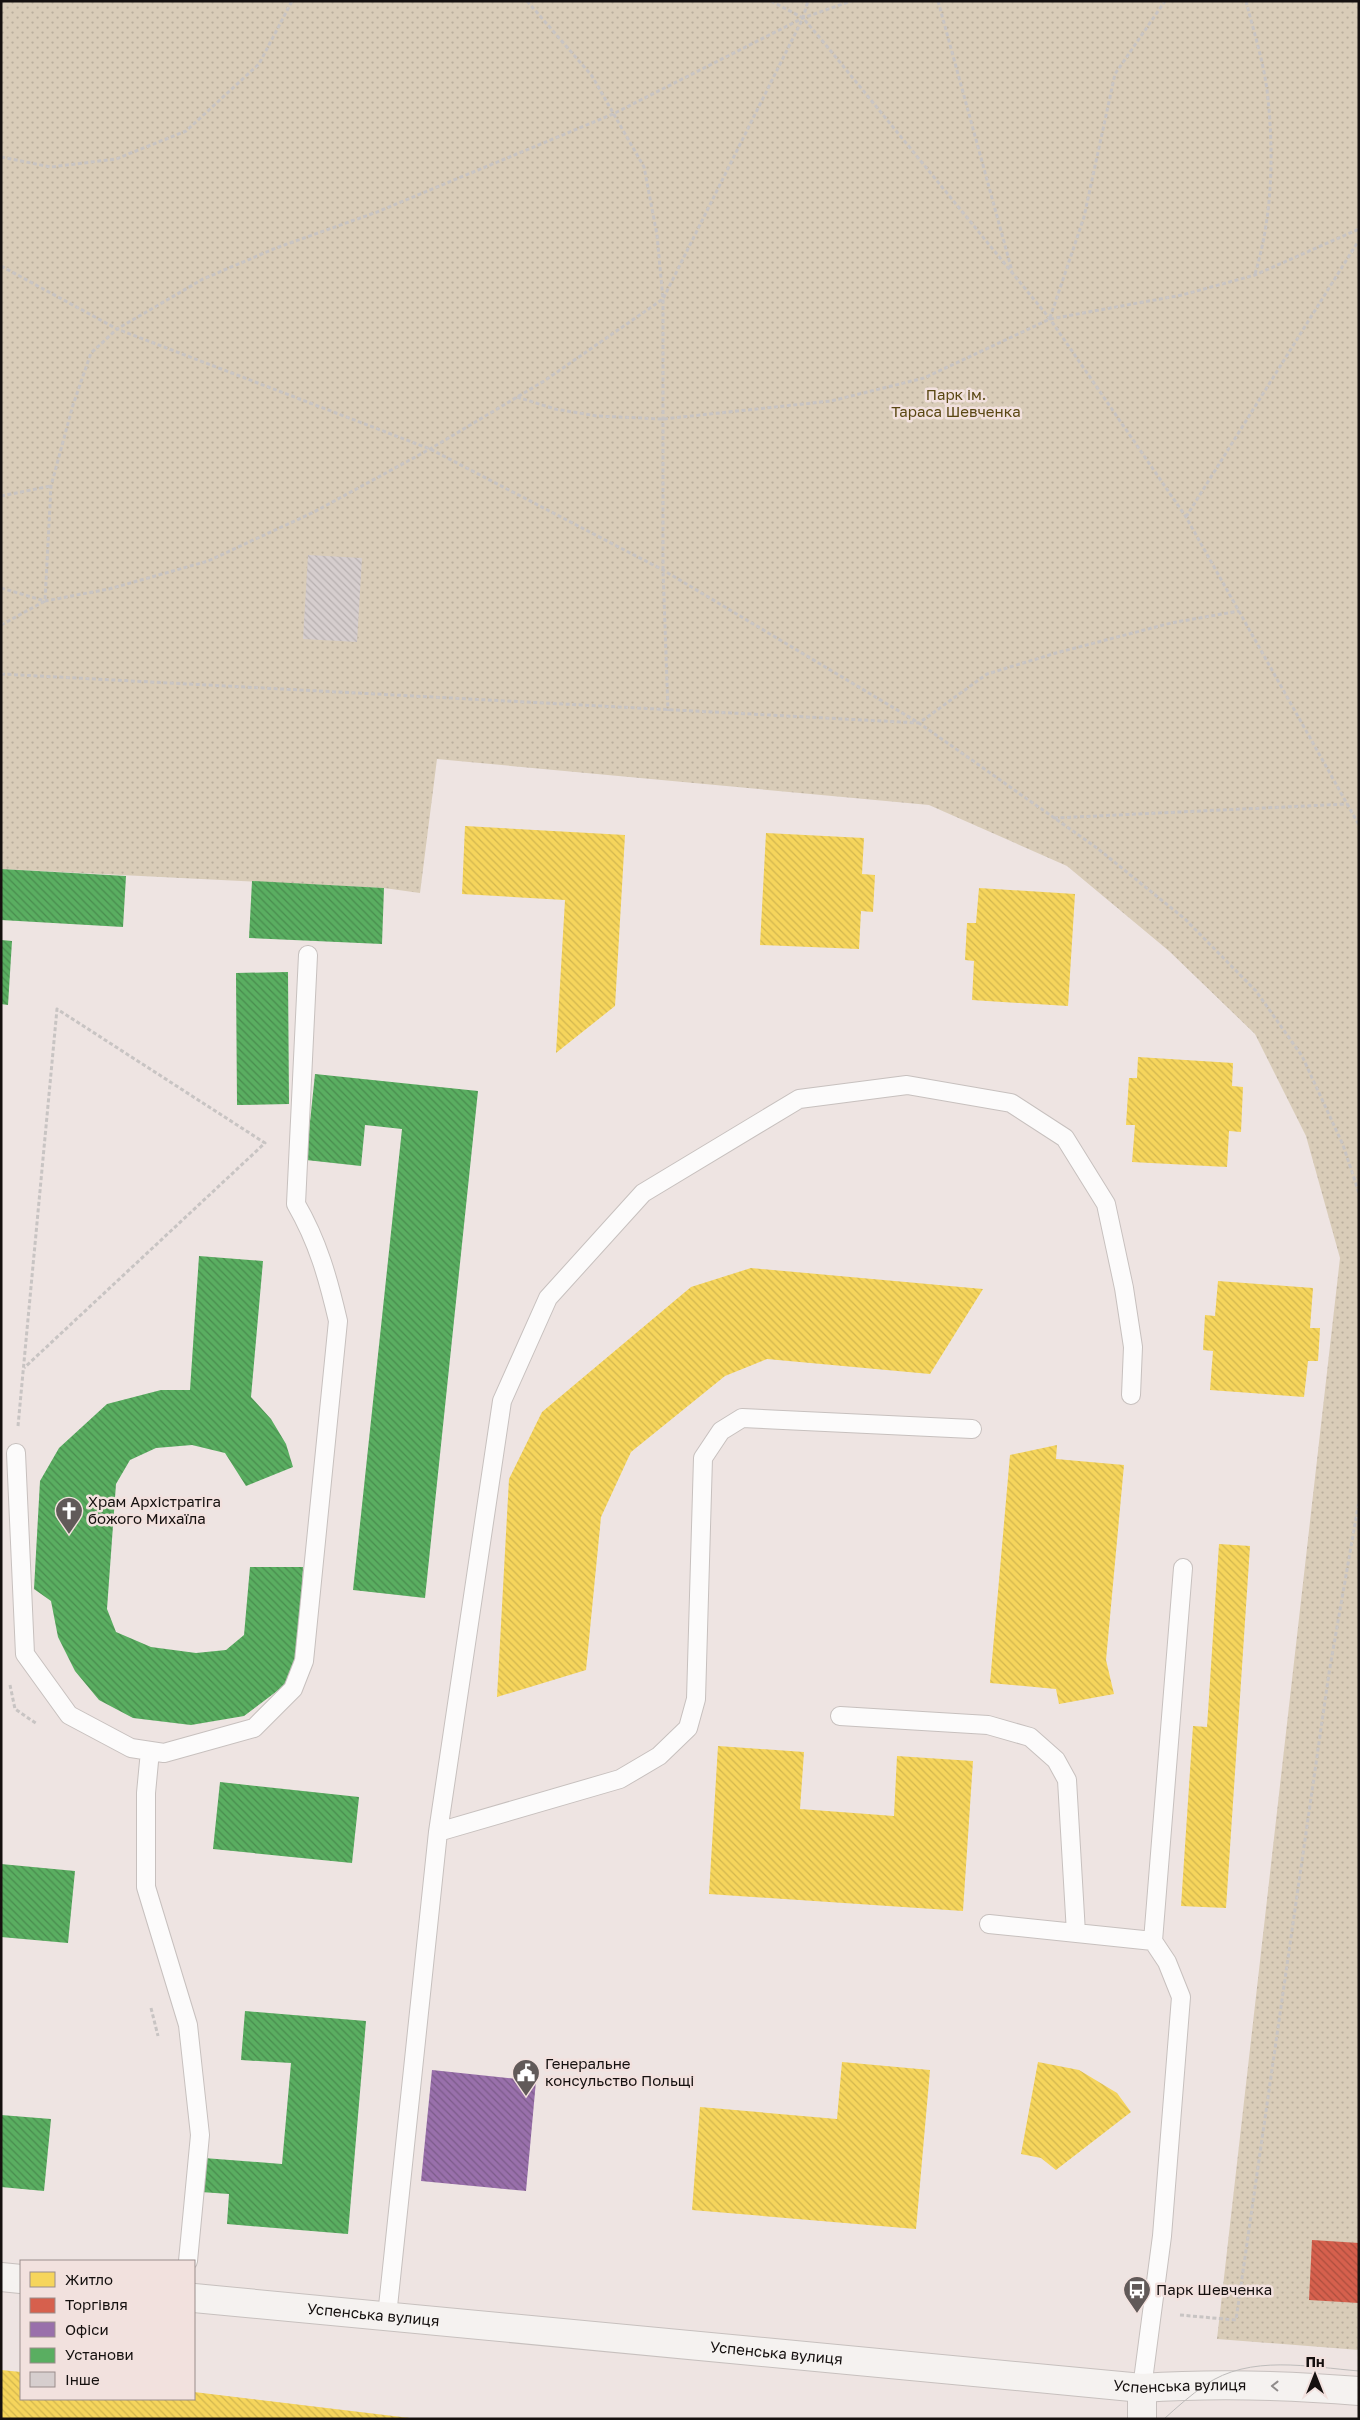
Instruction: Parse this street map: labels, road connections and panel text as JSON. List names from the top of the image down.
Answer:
{
  "streets": {
    "street": ["Успенська вулиця"]
  },
  "parks": ["Парк ім. Тараса Шевченка"],
  "places": {
    "church": ["Храм Архістратіга божого Михаїла"],
    "public building": ["Генеральне консульство Польщі"],
    "bus stop": ["Парк Шевченка"]
  },
  "legend": [
    "Житло",
    "Торгівля",
    "Офіси",
    "Установи",
    "Інше"
  ],
  "north": "top"
}
